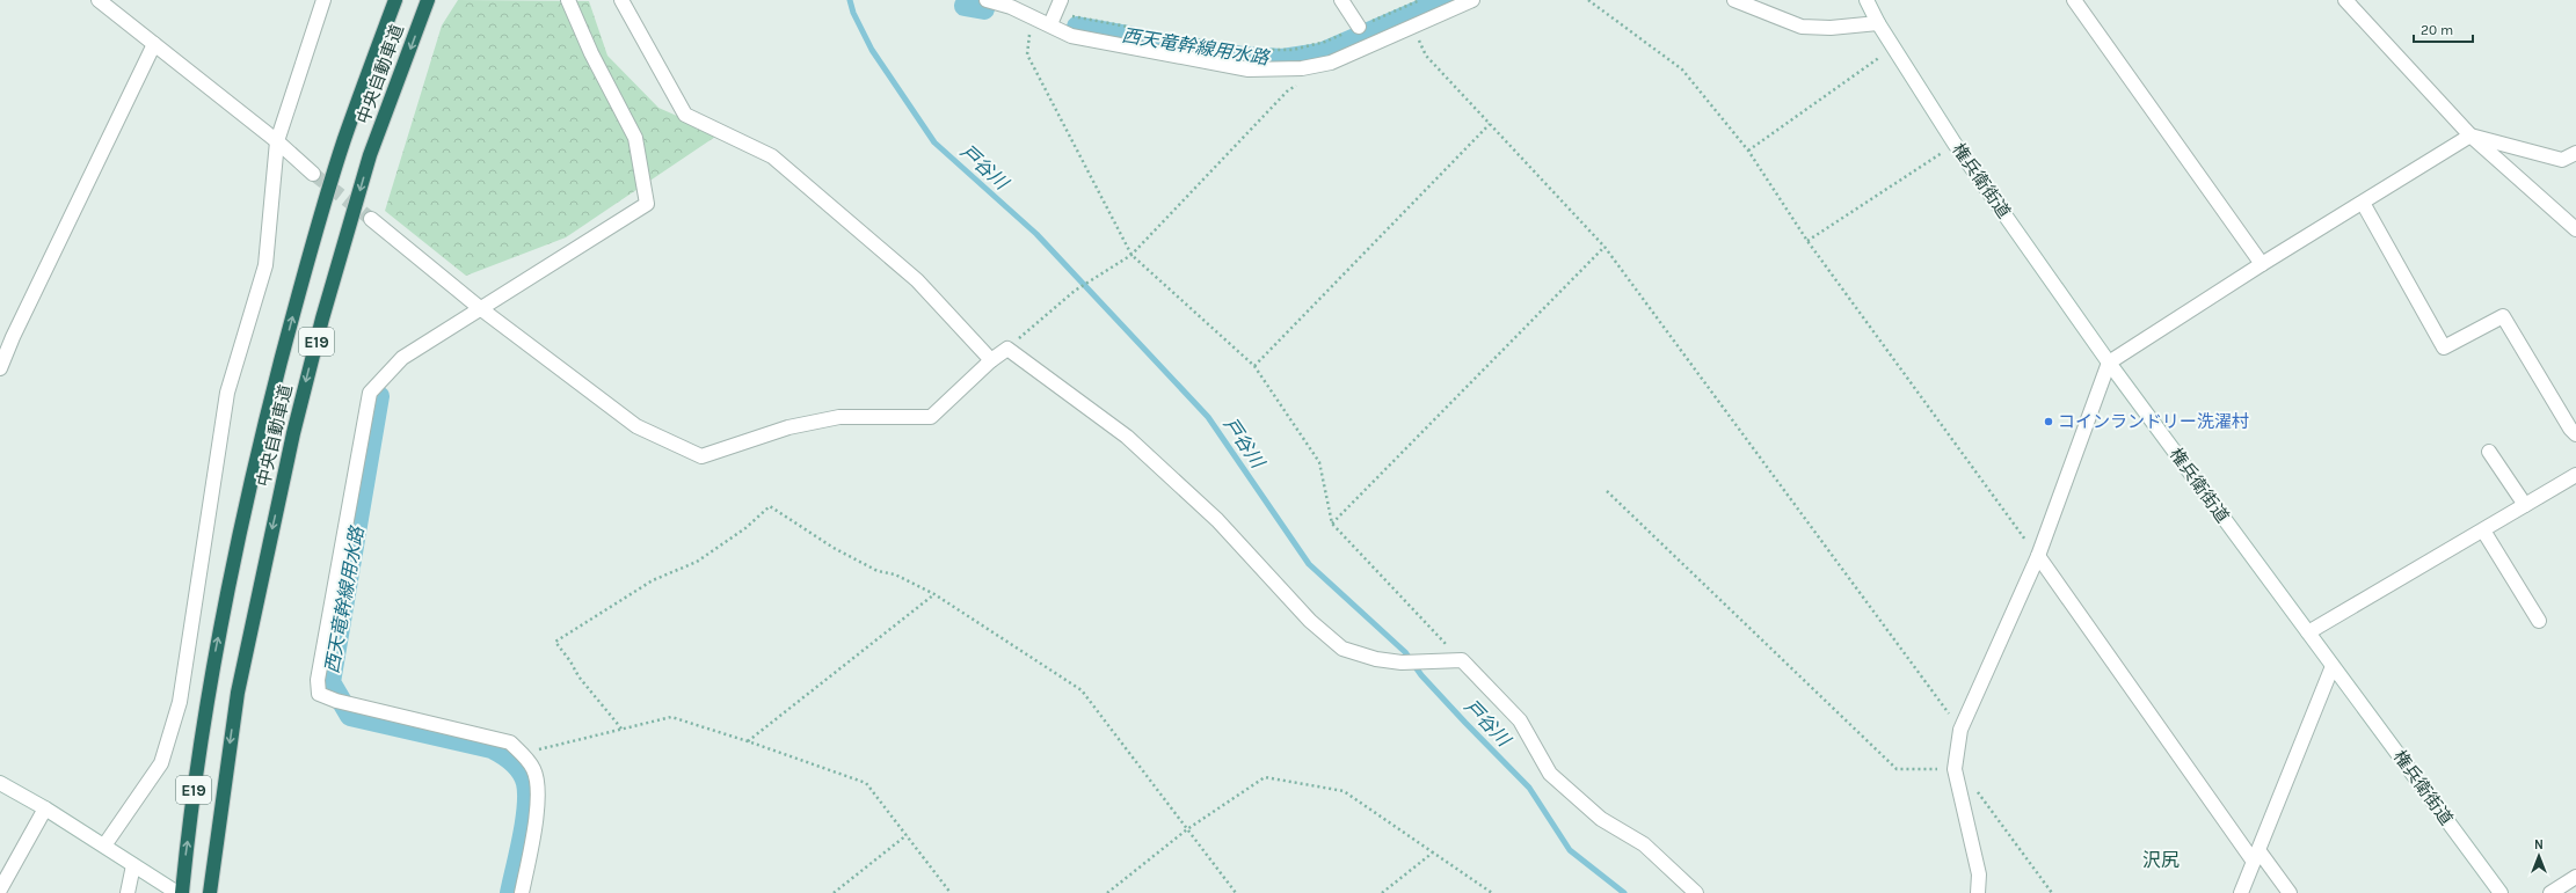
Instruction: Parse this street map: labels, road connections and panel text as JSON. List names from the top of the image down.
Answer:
{
  "streets": {
    "highway": ["中央自動車道", "E19"],
    "street": ["権兵衛街道"]
  },
  "districts": ["沢尻"],
  "water": ["西天竜幹線用水路", "戸谷川"],
  "places": ["コインランドリー洗濯村"],
  "scale_bar": "20 m",
  "north": "top"
}
